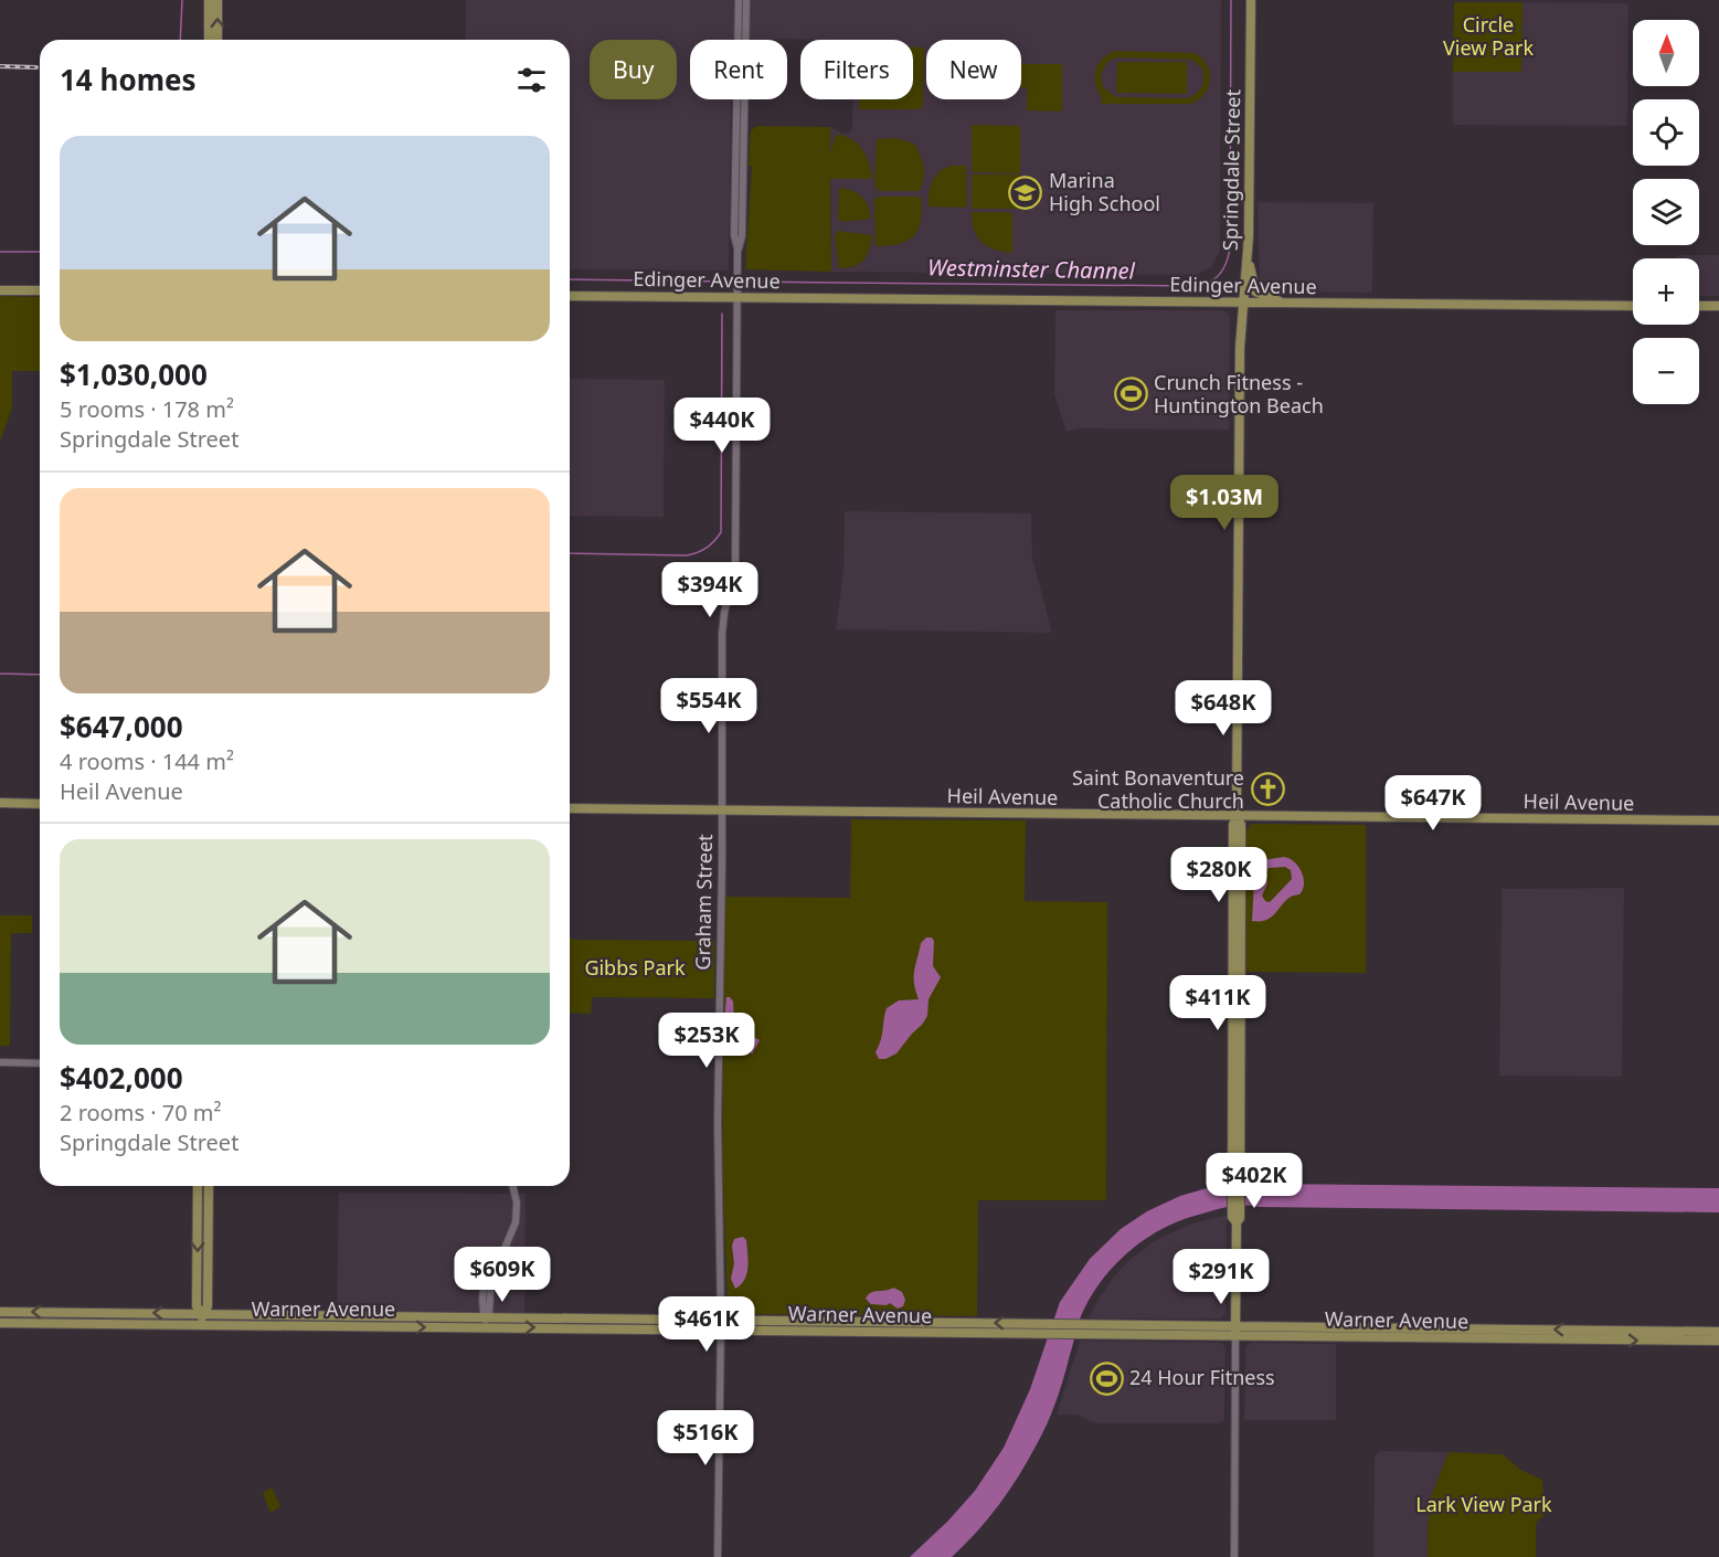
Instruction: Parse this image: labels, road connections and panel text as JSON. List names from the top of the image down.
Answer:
{
  "streets": {
    "main road": [
      "Springdale Street",
      "Edinger Avenue",
      "Heil Avenue",
      "Warner Avenue"
    ],
    "street": ["Graham Street"]
  },
  "crossings": [
    ["Springdale Street", "Edinger Avenue"],
    ["Springdale Street", "Heil Avenue"],
    ["Springdale Street", "Warner Avenue"],
    ["Edinger Avenue", "Graham Street"],
    ["Heil Avenue", "Graham Street"],
    ["Graham Street", "Warner Avenue"]
  ],
  "water": ["Westminster Channel"],
  "parks": ["Circle View Park", "Gibbs Park", "Lark View Park"],
  "places": {
    "school or university": ["Marina High School"],
    "sports": ["Crunch Fitness - Huntington Beach", "24 Hour Fitness"],
    "church": ["Saint Bonaventure Catholic Church"]
  },
  "north": "top",
  "page": {
    "map_buttons": ["+", "−"],
    "chip": [
      "Buy",
      "Rent",
      "Filters",
      "New"
    ],
    "heading": "14 homes",
    "list": [
      {
        "name": "$1,030,000",
        "note": "5 rooms · 178 m² · Springdale Street"
      },
      {
        "name": "$647,000",
        "note": "4 rooms · 144 m² · Heil Avenue"
      },
      {
        "name": "$402,000",
        "note": "2 rooms · 70 m² · Springdale Street"
      }
    ],
    "price": [
      "$440K",
      "$1.03M",
      "$394K",
      "$554K",
      "$648K",
      "$647K",
      "$280K",
      "$411K",
      "$253K",
      "$402K",
      "$609K",
      "$291K",
      "$461K",
      "$516K"
    ]
  }
}
